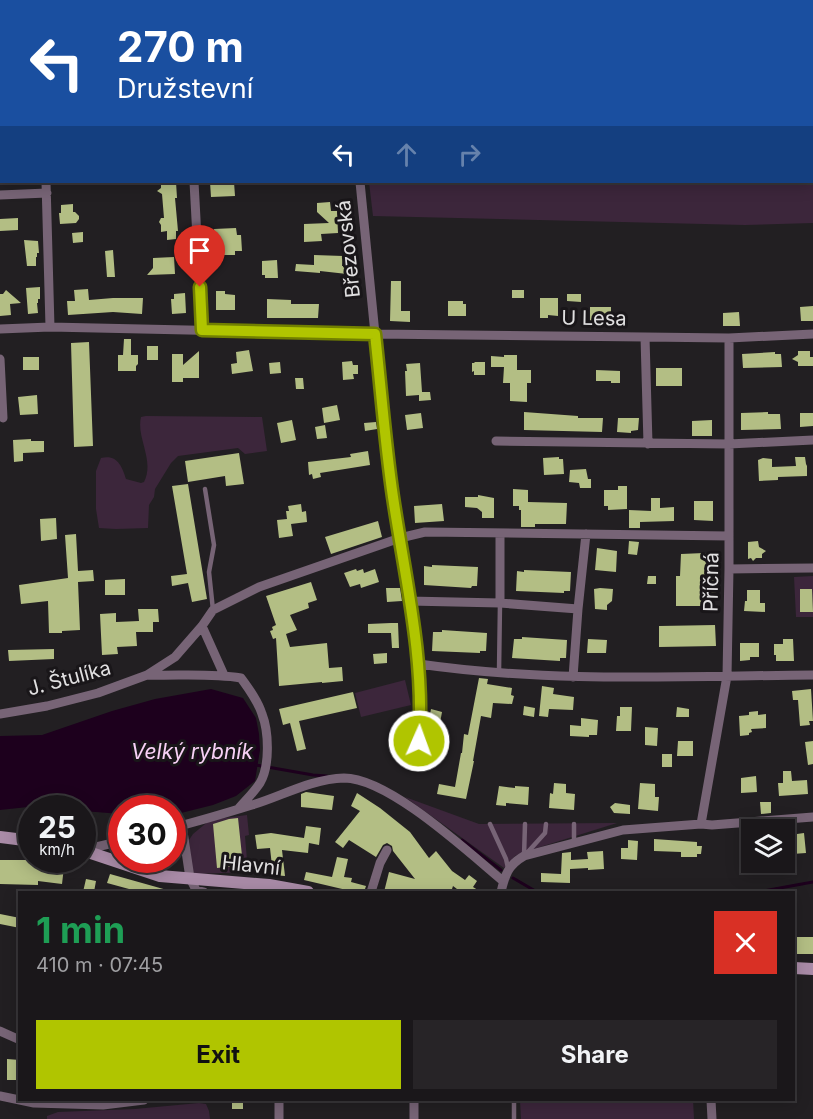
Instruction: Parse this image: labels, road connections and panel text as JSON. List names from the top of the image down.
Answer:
{
  "streets": {
    "street": [
      "Březovská",
      "U Lesa",
      "Příčná",
      "J. Štulíka",
      "Hlavní"
    ]
  },
  "crossings": [
    ["Březovská", "U Lesa"],
    ["U Lesa", "Příčná"]
  ],
  "water": ["Velký rybník"],
  "page": {
    "turn": ["270 m", "Družstevní"],
    "speed": "25 km/h",
    "limit": "30",
    "heading": ["1 min", "410 m · 07:45"],
    "buttons": ["Exit", "Share"]
  }
}
